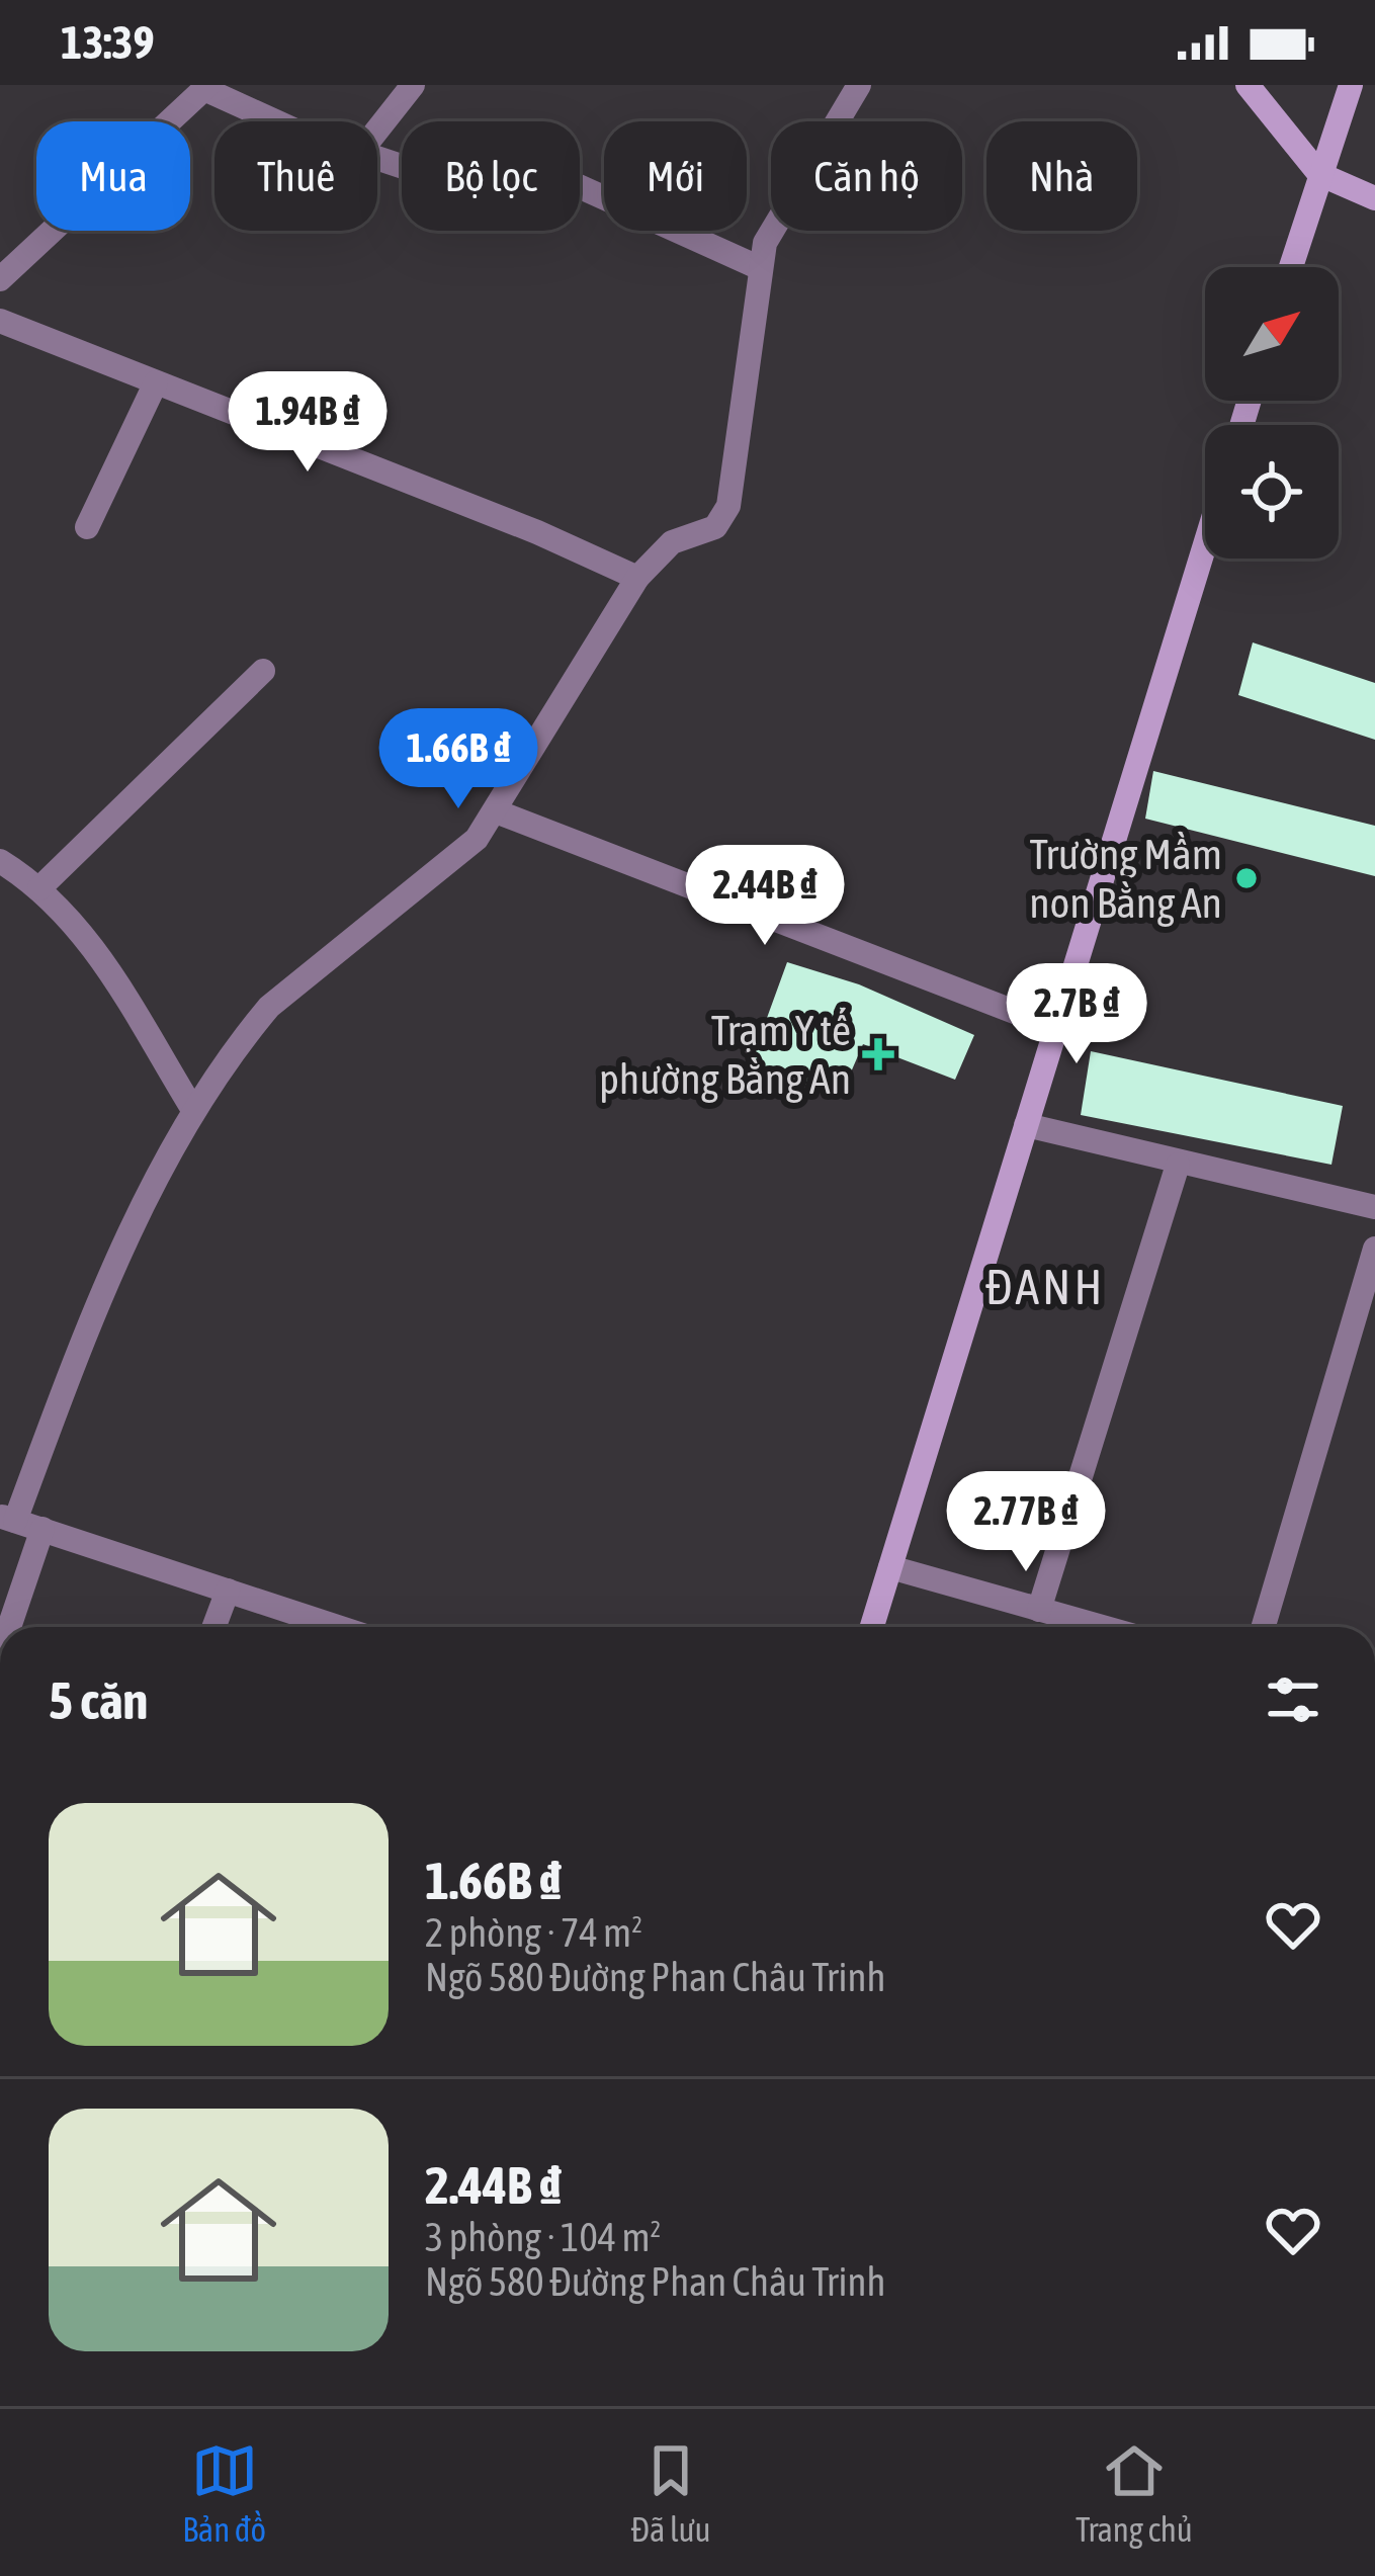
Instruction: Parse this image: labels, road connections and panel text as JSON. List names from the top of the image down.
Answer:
{
  "districts": ["ĐANH"],
  "places": {
    "other": ["Trường Mầm non Bằng An"],
    "health": ["Trạm Y tế phường Bằng An"]
  },
  "north": "top right",
  "page": {
    "status": "13:39",
    "chip": [
      "Mua",
      "Thuê",
      "Bộ lọc",
      "Mới",
      "Căn hộ",
      "Nhà"
    ],
    "price": [
      "1.94B ₫",
      "1.66B ₫",
      "2.44B ₫",
      "2.7B ₫",
      "2.77B ₫"
    ],
    "heading": "5 căn",
    "list": [
      {
        "name": "1.66B ₫",
        "note": "2 phòng · 74 m² · Ngõ 580 Đường Phan Châu Trinh"
      },
      {
        "name": "2.44B ₫",
        "note": "3 phòng · 104 m² · Ngõ 580 Đường Phan Châu Trinh"
      }
    ],
    "tabs": ["Bản đồ", "Đã lưu", "Trang chủ"]
  }
}
